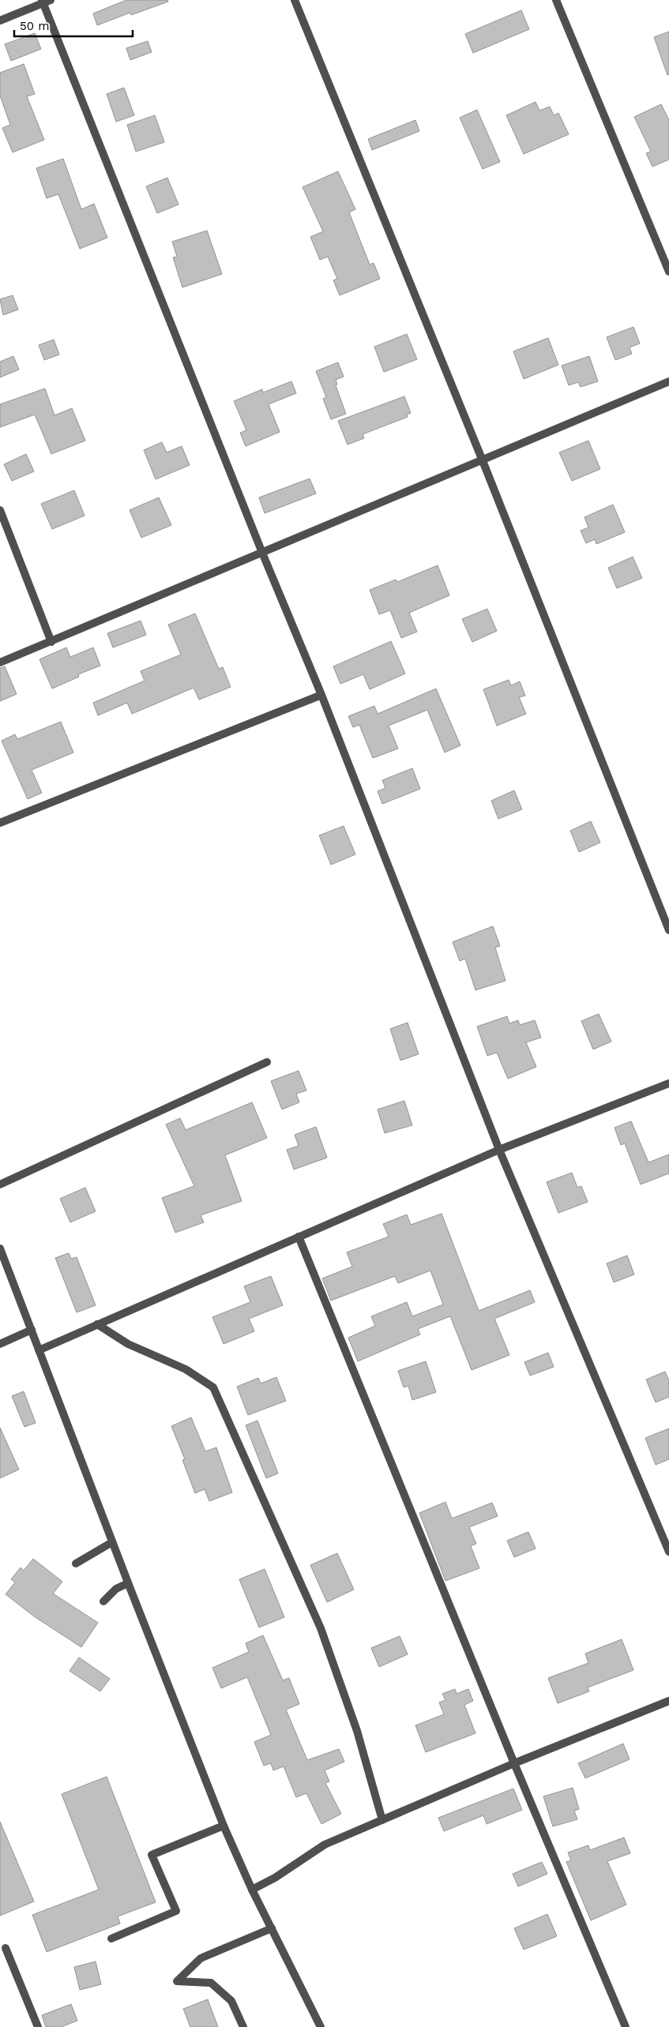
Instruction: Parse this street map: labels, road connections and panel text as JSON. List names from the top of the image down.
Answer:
{
  "scale_bar": "50 m"
}
